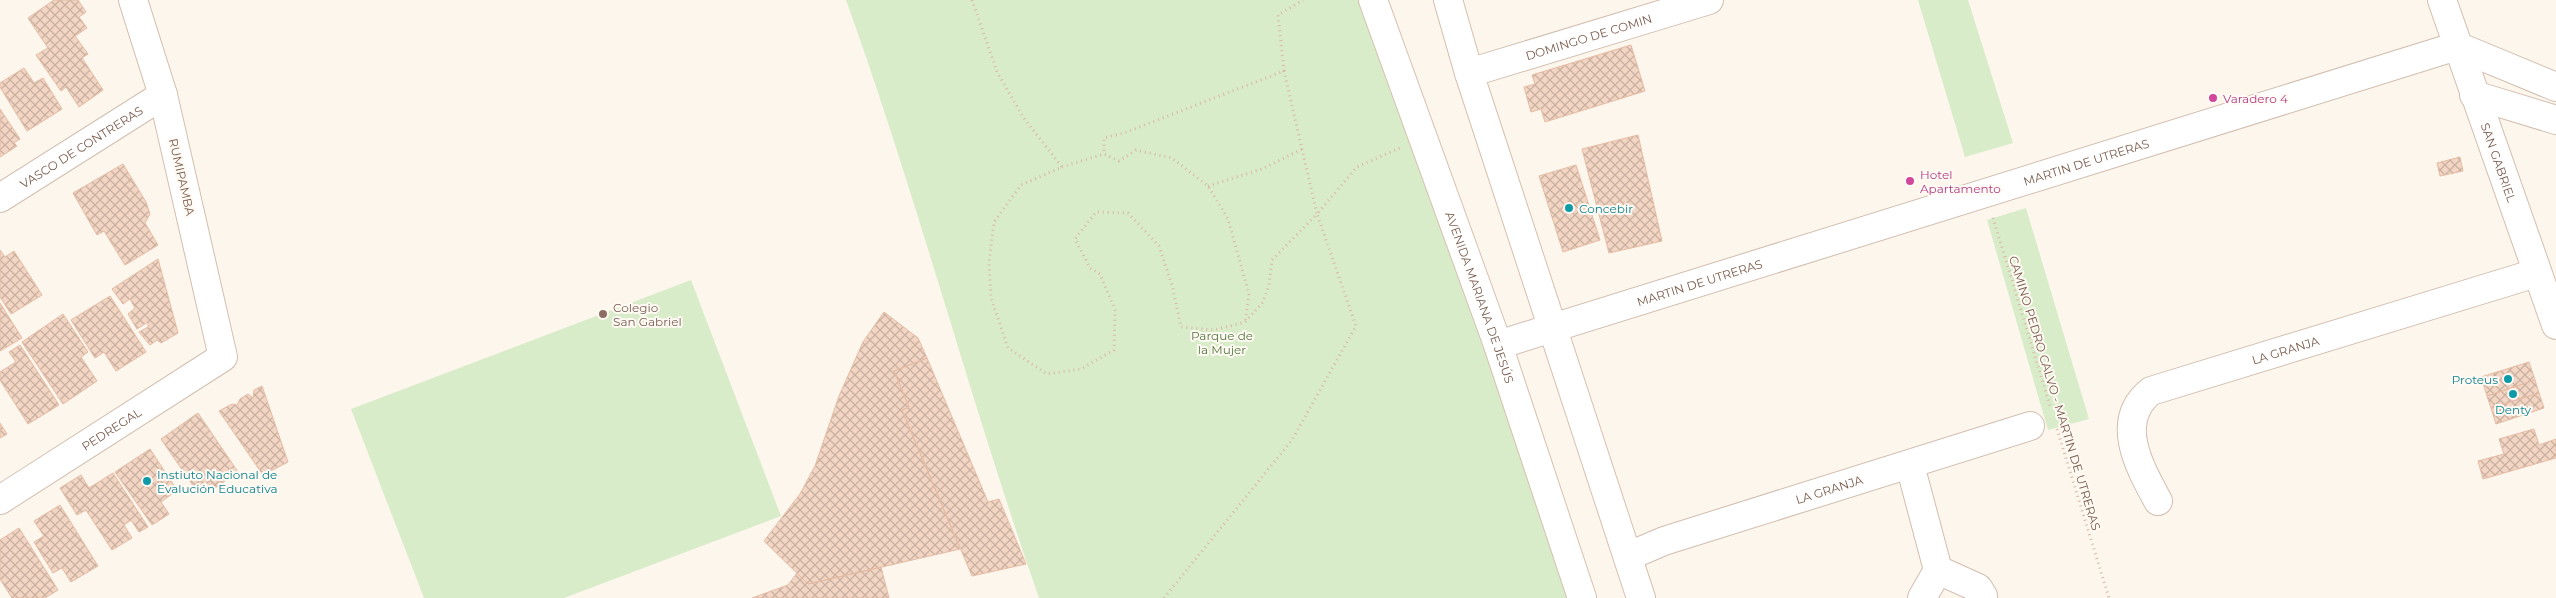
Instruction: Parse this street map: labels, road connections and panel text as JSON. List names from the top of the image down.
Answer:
{
  "streets": {
    "street": [
      "DOMINGO DE COMIN",
      "VASCO DE CONTRERAS",
      "MARTIN DE UTRERAS",
      "SAN GABRIEL",
      "RUMIPAMBA",
      "AVENIDA MARIANA DE JESÚS",
      "LA GRANJA",
      "PEDREGAL"
    ],
    "path": ["CAMINO PEDRO CALVO - MARTIN DE UTRERAS"]
  },
  "crossings": [
    ["VASCO DE CONTRERAS", "RUMIPAMBA"],
    ["MARTIN DE UTRERAS", "SAN GABRIEL"],
    ["MARTIN DE UTRERAS", "AVENIDA MARIANA DE JESÚS"],
    ["MARTIN DE UTRERAS", "CAMINO PEDRO CALVO - MARTIN DE UTRERAS"],
    ["SAN GABRIEL", "LA GRANJA"],
    ["RUMIPAMBA", "PEDREGAL"],
    ["LA GRANJA", "CAMINO PEDRO CALVO - MARTIN DE UTRERAS"]
  ],
  "parks": ["Parque de la Mujer"],
  "places": [
    "Varadero 4",
    "Hotel Apartamento",
    "Concebir",
    "Colegio San Gabriel",
    "Proteus",
    "Denty",
    "Instiuto Nacional de Evalución Educativa"
  ]
}
